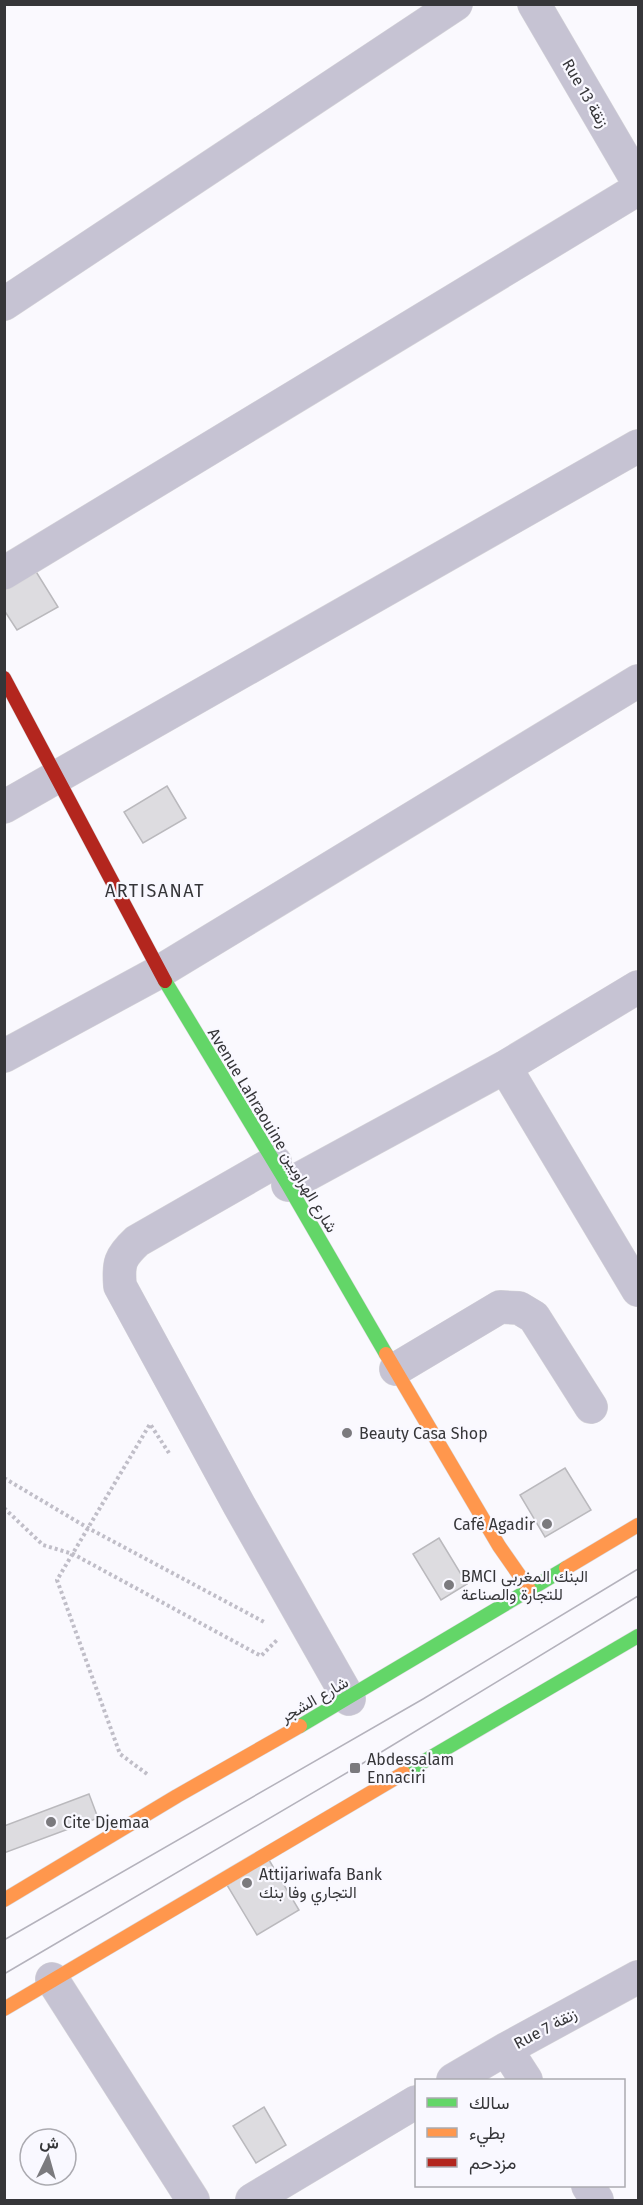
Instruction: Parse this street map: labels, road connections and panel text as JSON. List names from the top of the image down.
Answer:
{
  "streets": {
    "main road": ["Avenue Lahraouine شارع الهراويين", "شارع الشجر"],
    "street": ["Rue 13 زنقة", "Rue 7 زنقة"]
  },
  "crossings": [
    ["Avenue Lahraouine شارع الهراويين", "شارع الشجر"]
  ],
  "districts": ["ARTISANAT"],
  "places": {
    "other": [
      "Beauty Casa Shop",
      "Café Agadir",
      "BMCI البنك المغربي للتجارة والصناعة",
      "Cite Djemaa",
      "Attijariwafa Bank التجاري وفا بنك"
    ],
    "transit": ["Abdessalam Ennaciri"]
  },
  "legend": ["سالك", "بطيء", "مزدحم"],
  "north": "top"
}
